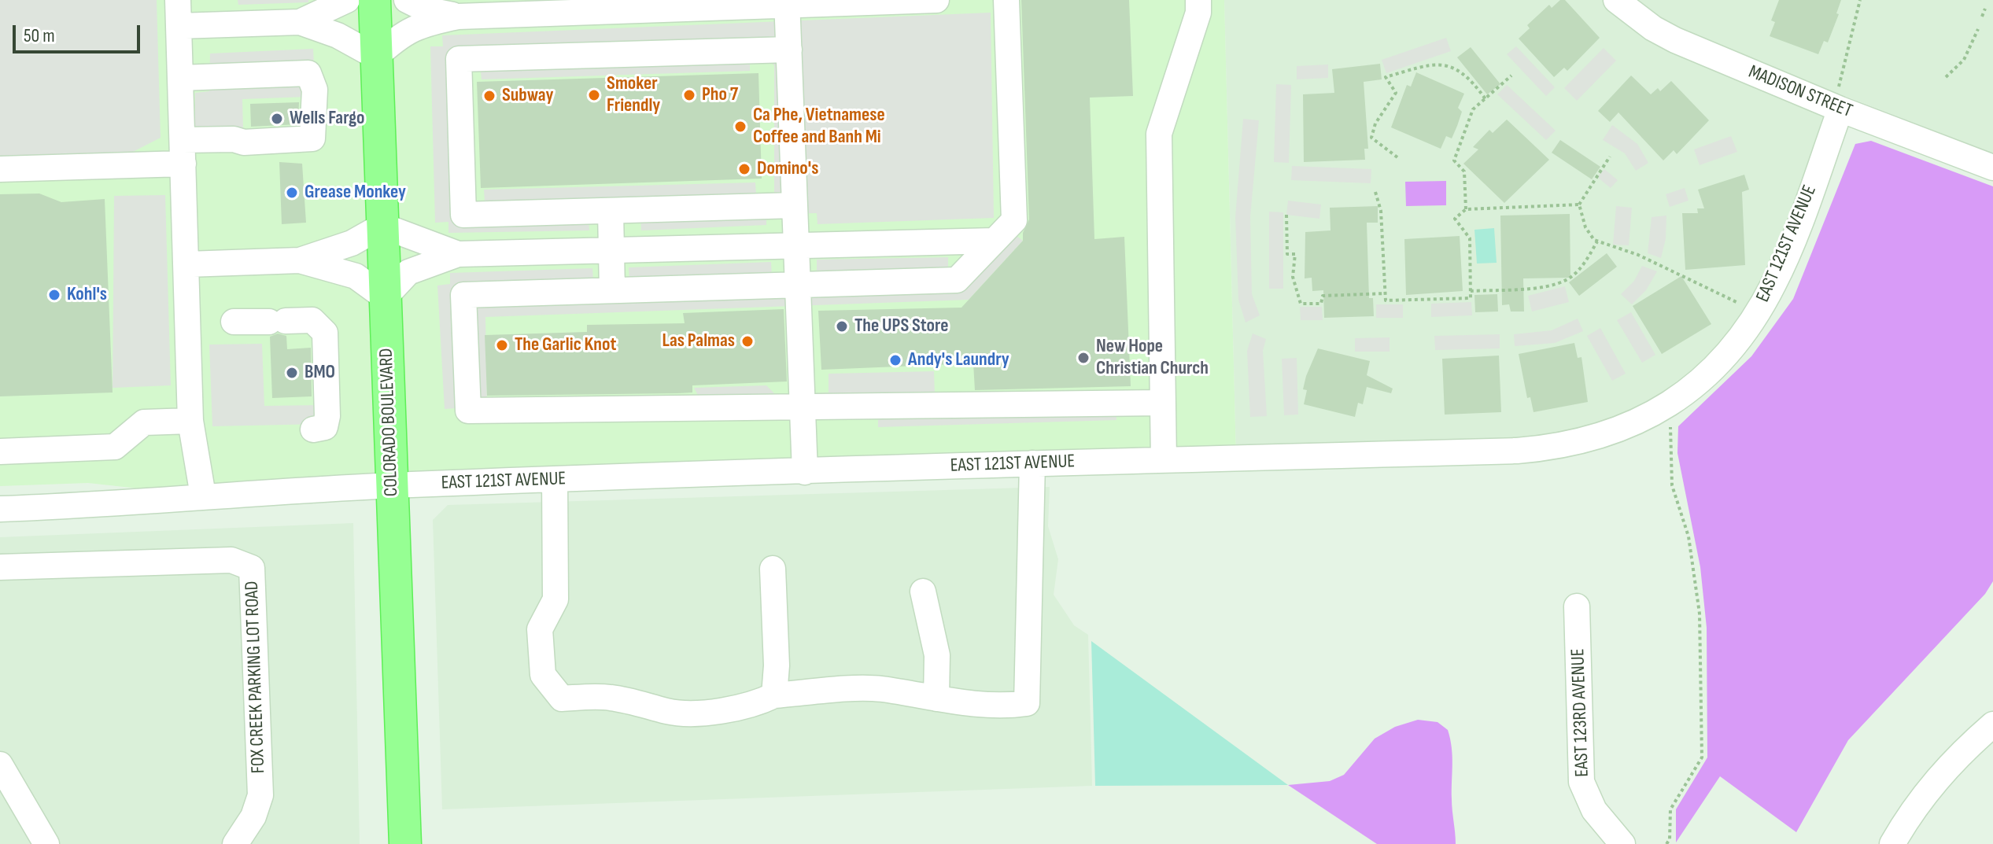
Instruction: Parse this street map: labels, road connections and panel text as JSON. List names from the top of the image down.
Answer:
{
  "streets": {
    "main road": ["COLORADO BOULEVARD"],
    "street": [
      "MADISON STREET",
      "EAST 121ST AVENUE",
      "FOX CREEK PARKING LOT ROAD",
      "EAST 123RD AVENUE"
    ]
  },
  "crossings": [
    ["MADISON STREET", "EAST 121ST AVENUE"],
    ["EAST 121ST AVENUE", "COLORADO BOULEVARD"]
  ],
  "places": [
    "Smoker Friendly",
    "Pho 7",
    "Subway",
    "Wells Fargo",
    "Ca Phe, Vietnamese Coffee and Banh Mi",
    "Domino's",
    "Grease Monkey",
    "Kohl's",
    "The UPS Store",
    "Las Palmas",
    "The Garlic Knot",
    "New Hope Christian Church",
    "Andy's Laundry",
    "BMO"
  ],
  "scale_bar": "50 m"
}
